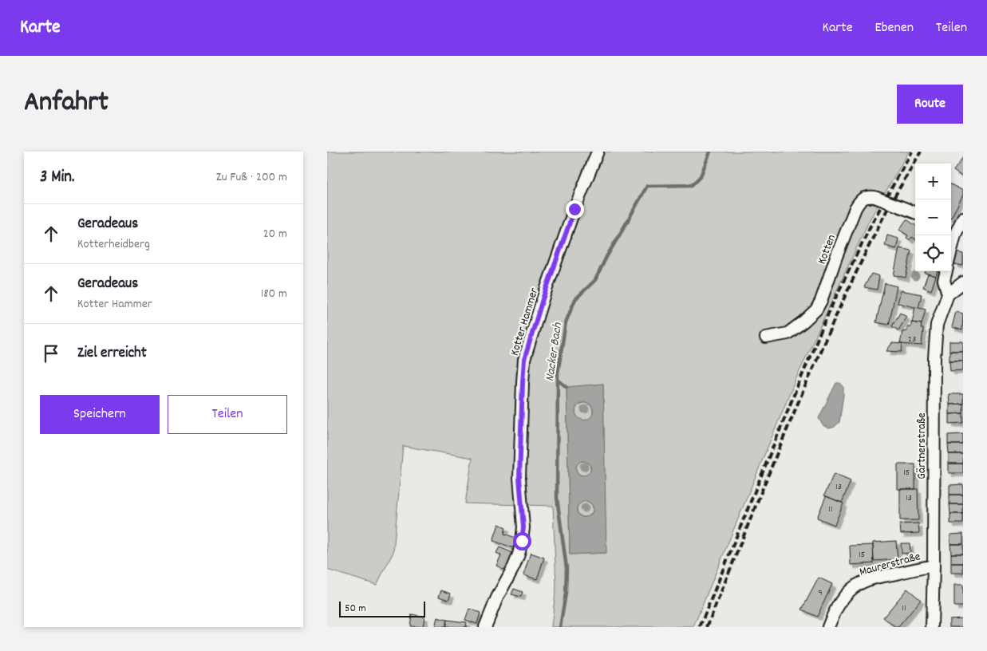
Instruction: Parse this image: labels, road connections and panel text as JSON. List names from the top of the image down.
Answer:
{
  "streets": {
    "street": [
      "Kotten",
      "Kotter Hammer",
      "Gärtnerstraße",
      "Maurerstraße"
    ]
  },
  "crossings": [
    ["Gärtnerstraße", "Maurerstraße"]
  ],
  "water": ["Nacker Bach"],
  "house_numbers": [
    "23",
    "15",
    "13",
    "13",
    "11",
    "15",
    "9",
    "11"
  ],
  "scale_bar": "50 m",
  "page": {
    "header": "Karte",
    "nav": ["Karte", "Ebenen", "Teilen"],
    "title": "Anfahrt",
    "buttons": [
      "Route",
      ["Speichern", "Teilen"]
    ],
    "heading": ["3 Min.", "Zu Fuß · 200 m"],
    "map_buttons": ["+", "−"],
    "list": [
      ["Geradeaus", "Kotterheidberg", "20 m"],
      ["Geradeaus", "Kotter Hammer", "180 m"],
      "Ziel erreicht"
    ],
    "scale": "50 m"
  }
}
